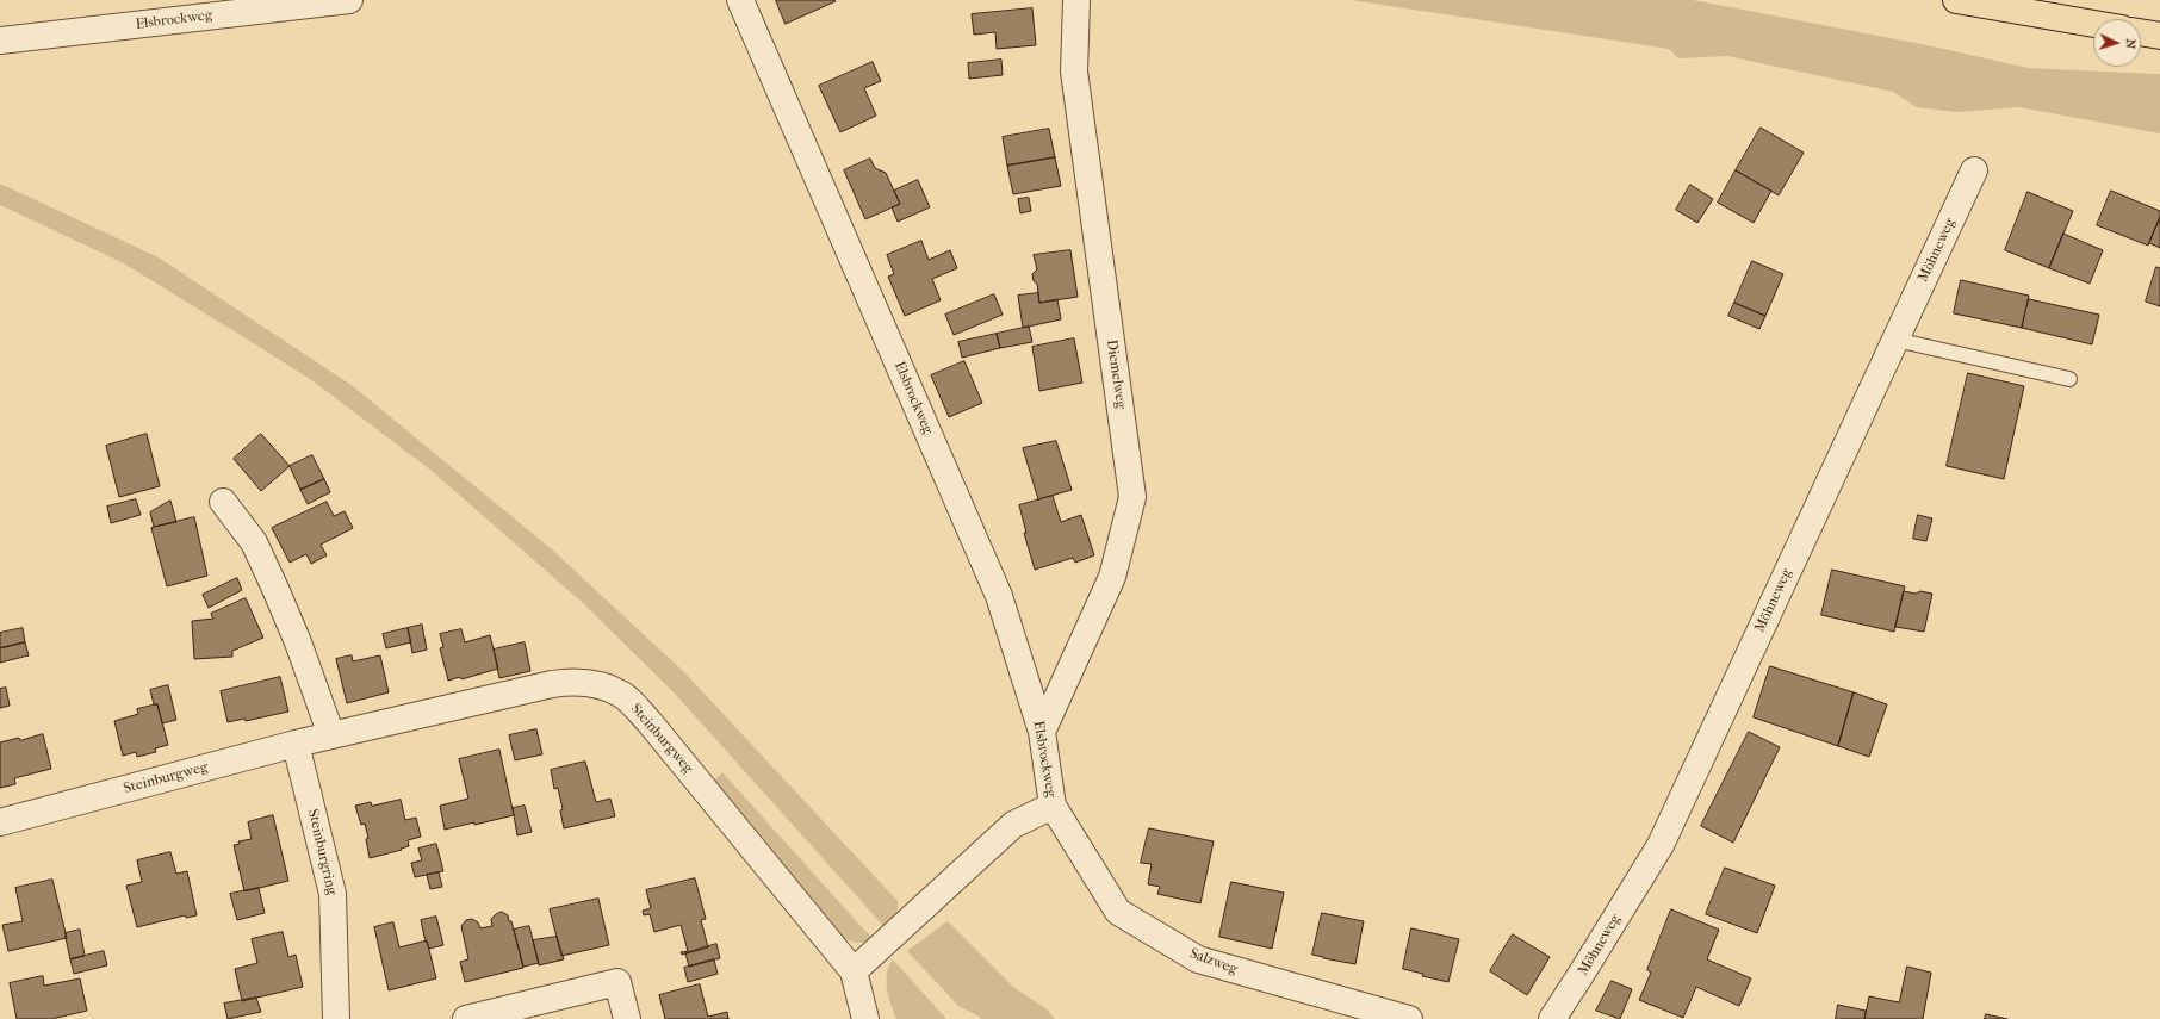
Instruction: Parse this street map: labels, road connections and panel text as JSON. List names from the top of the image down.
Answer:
{
  "streets": {
    "street": [
      "Elsbrockweg",
      "Möhneweg",
      "Diemelweg",
      "Steinburgweg",
      "Steinburgring",
      "Salzweg"
    ]
  },
  "crossings": [
    ["Elsbrockweg", "Diemelweg"],
    ["Elsbrockweg", "Salzweg"],
    ["Steinburgweg", "Steinburgring"]
  ],
  "north": "right"
}
